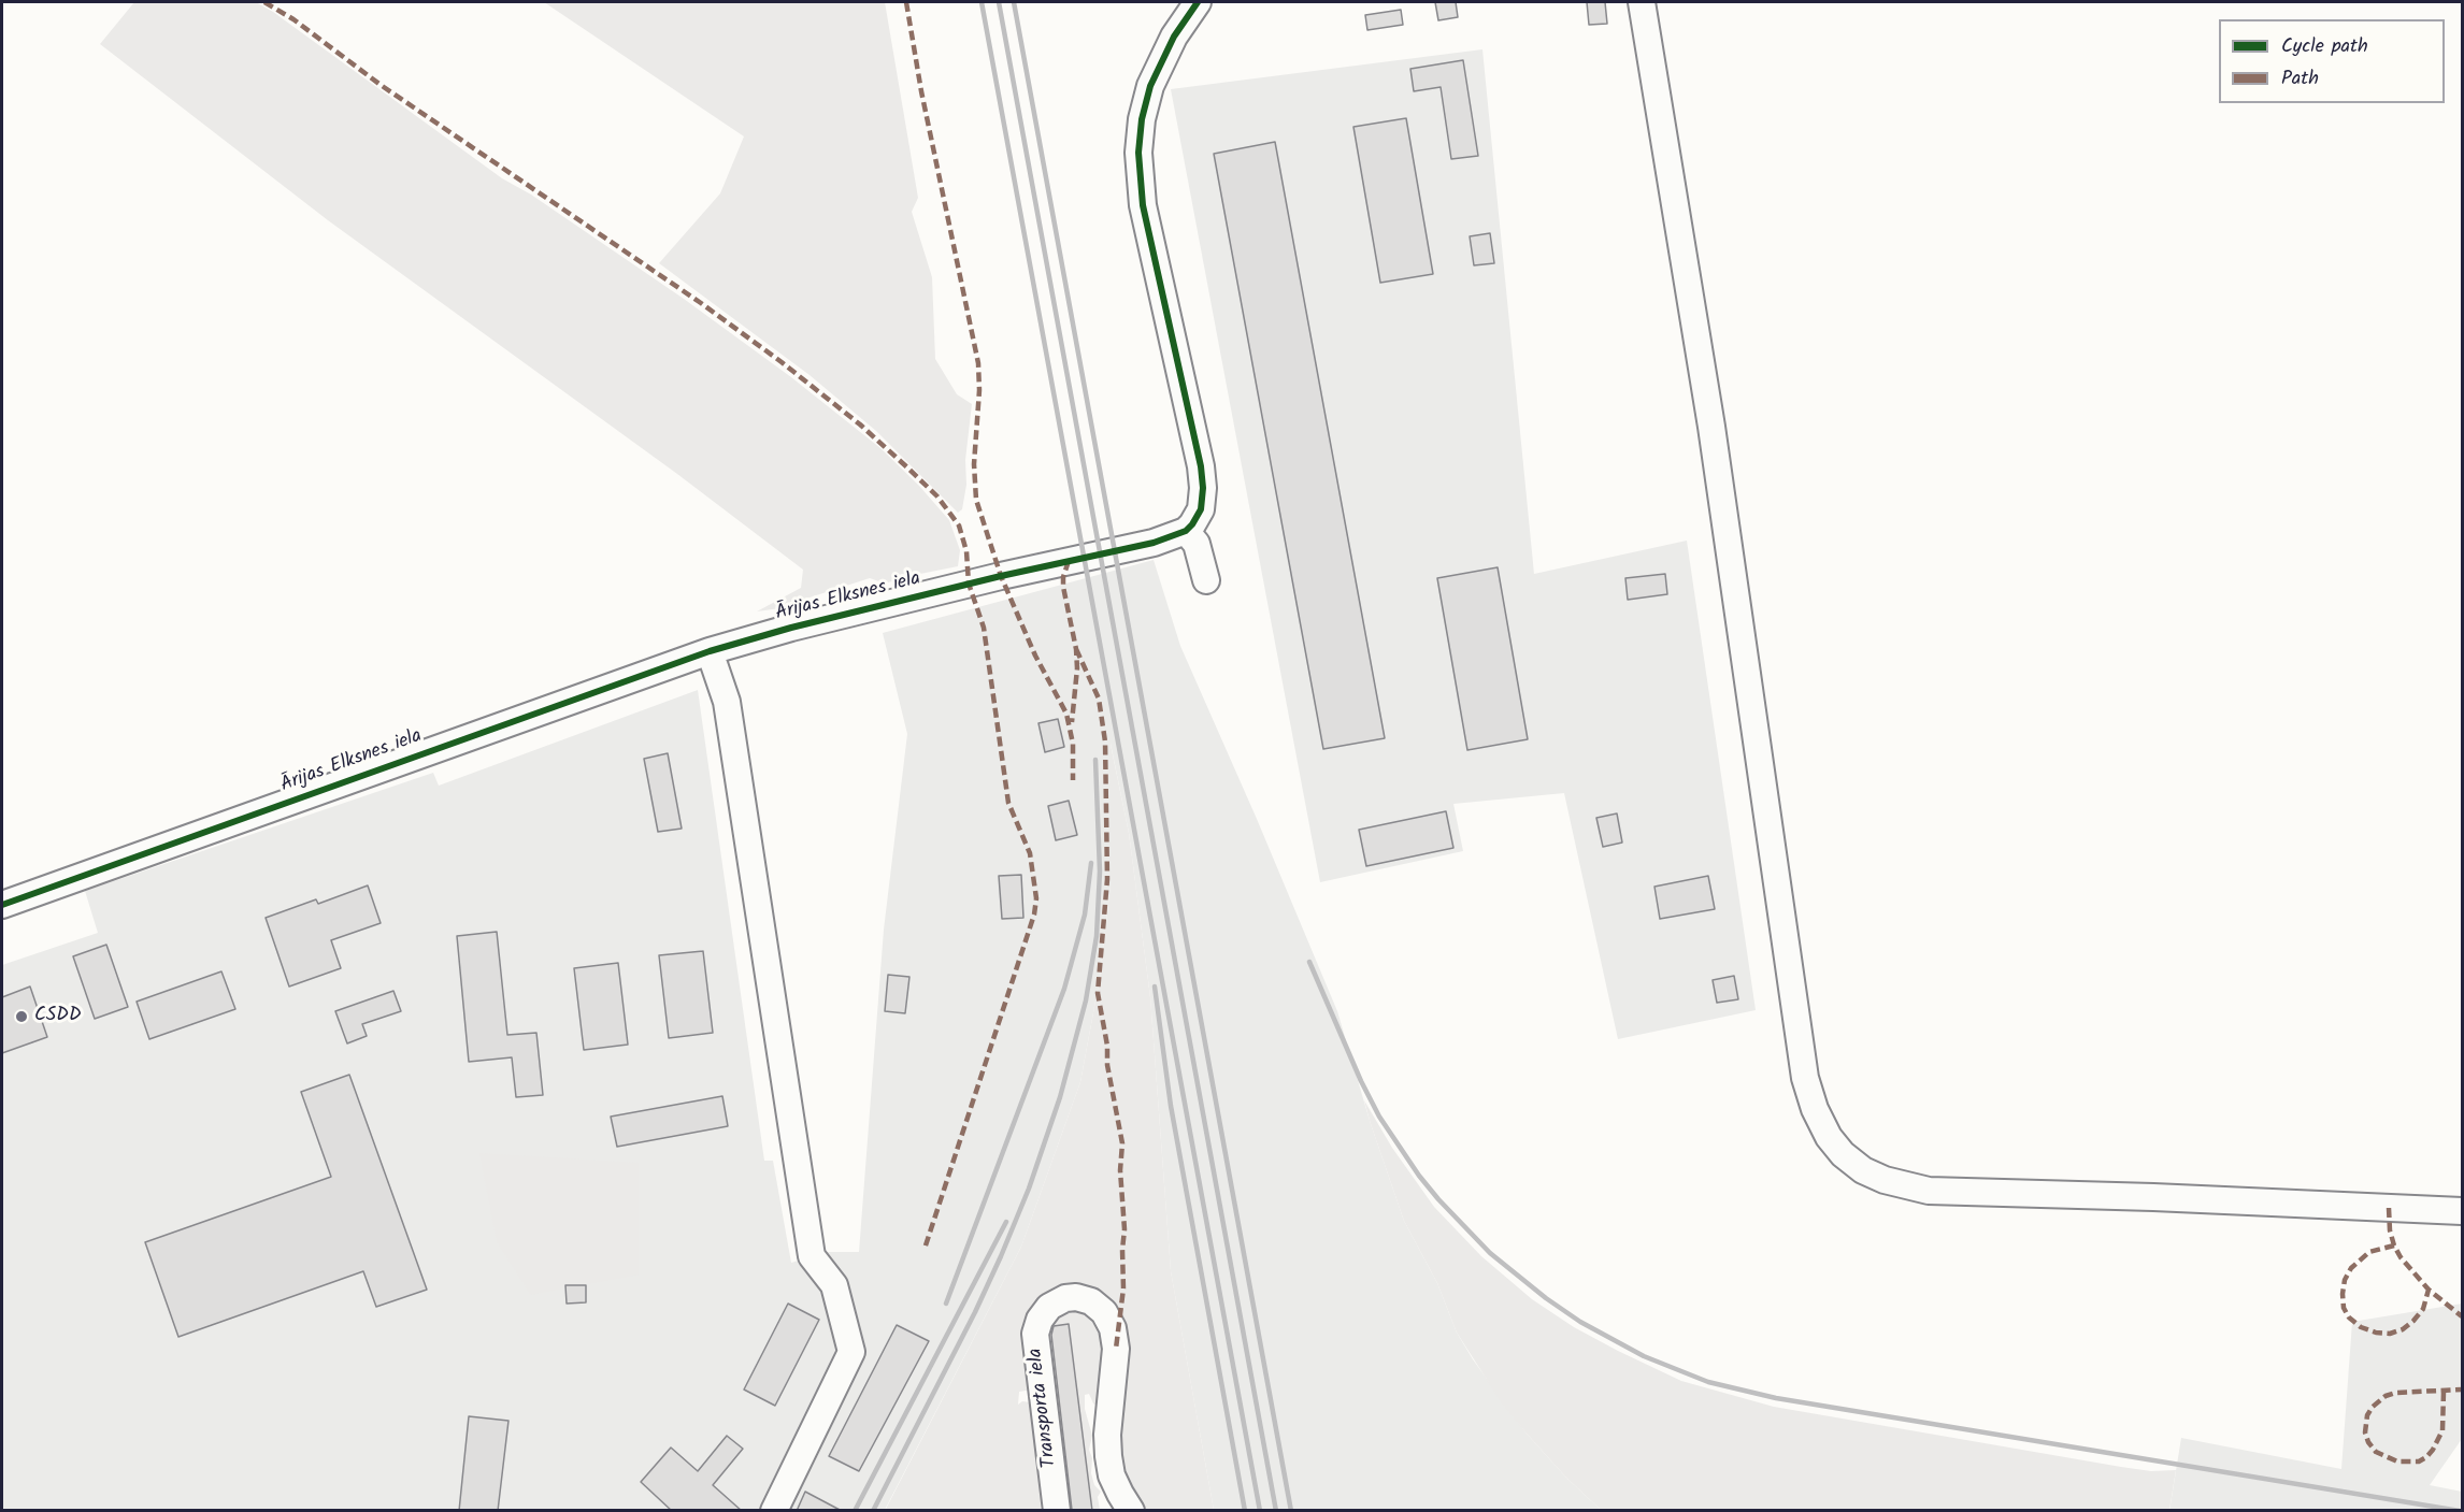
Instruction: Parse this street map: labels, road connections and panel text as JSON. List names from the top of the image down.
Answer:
{
  "streets": {
    "street": ["Ārijas Elksnes iela", "Transporta iela"]
  },
  "places": ["CSDD"],
  "legend": ["Cycle path", "Path"]
}
